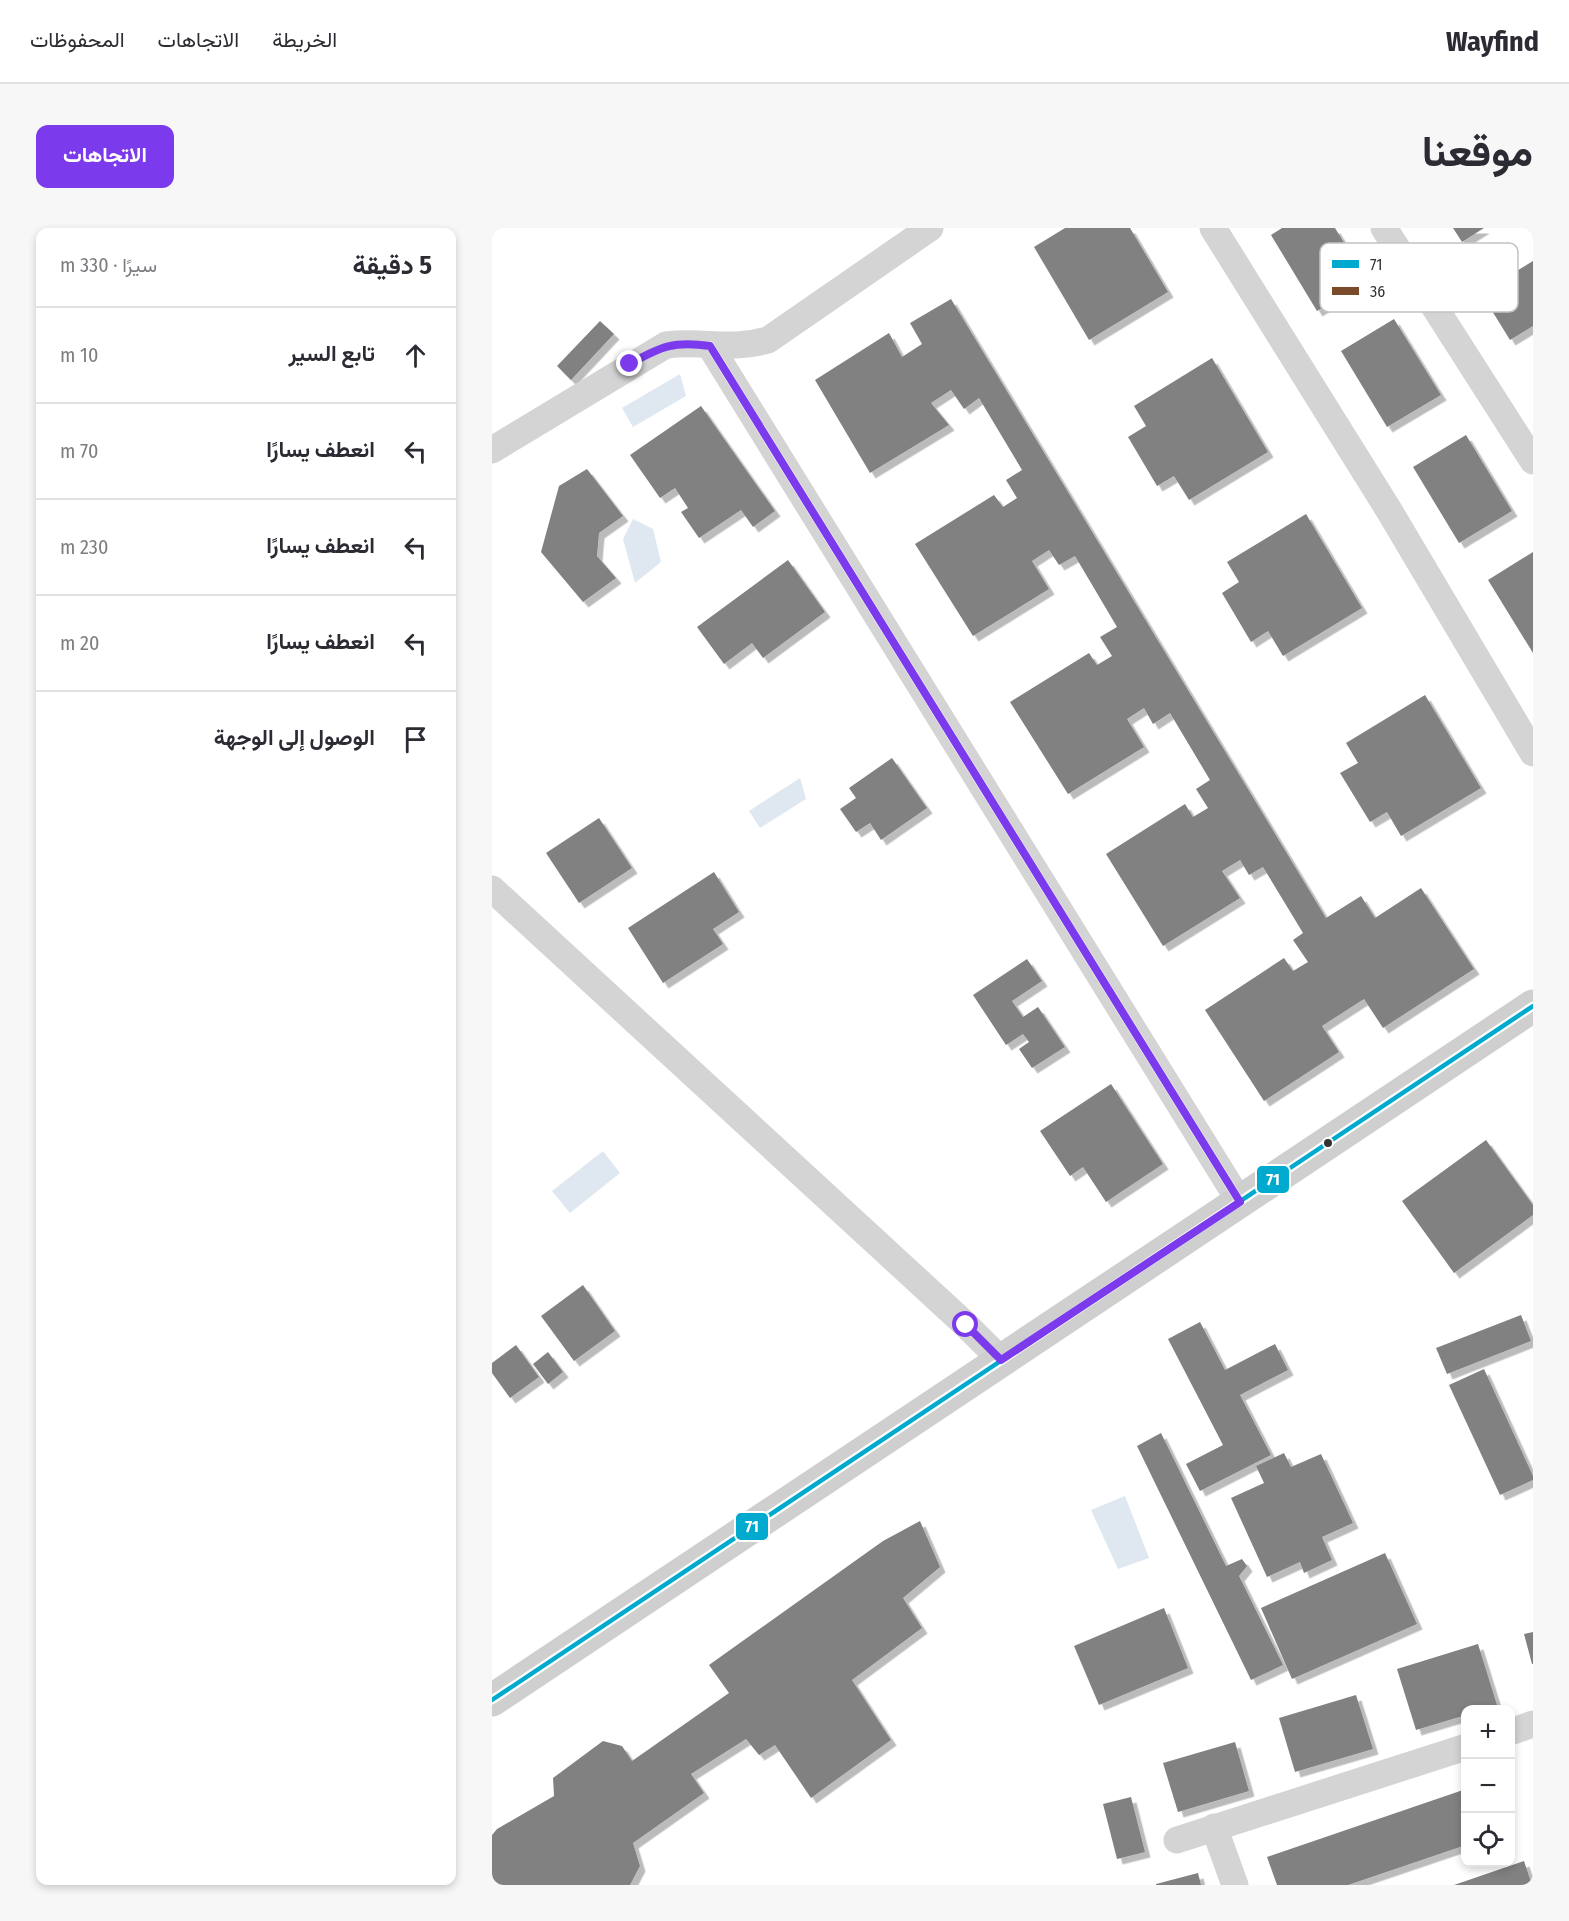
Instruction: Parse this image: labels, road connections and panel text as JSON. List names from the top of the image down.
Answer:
{
  "lines": ["transit line 36", "transit line 71"],
  "legend": ["71", "36"],
  "page": {
    "header": "Wayfind",
    "nav": ["الخريطة", "الاتجاهات", "المحفوظات"],
    "title": "موقعنا",
    "buttons": "الاتجاهات",
    "heading": ["5 دقيقة", "سيرًا · 330 m"],
    "list": [
      ["تابع السير", "10 m"],
      ["انعطف يسارًا", "70 m"],
      ["انعطف يسارًا", "230 m"],
      ["انعطف يسارًا", "20 m"],
      "الوصول إلى الوجهة"
    ],
    "map_buttons": ["+", "−"]
  }
}
